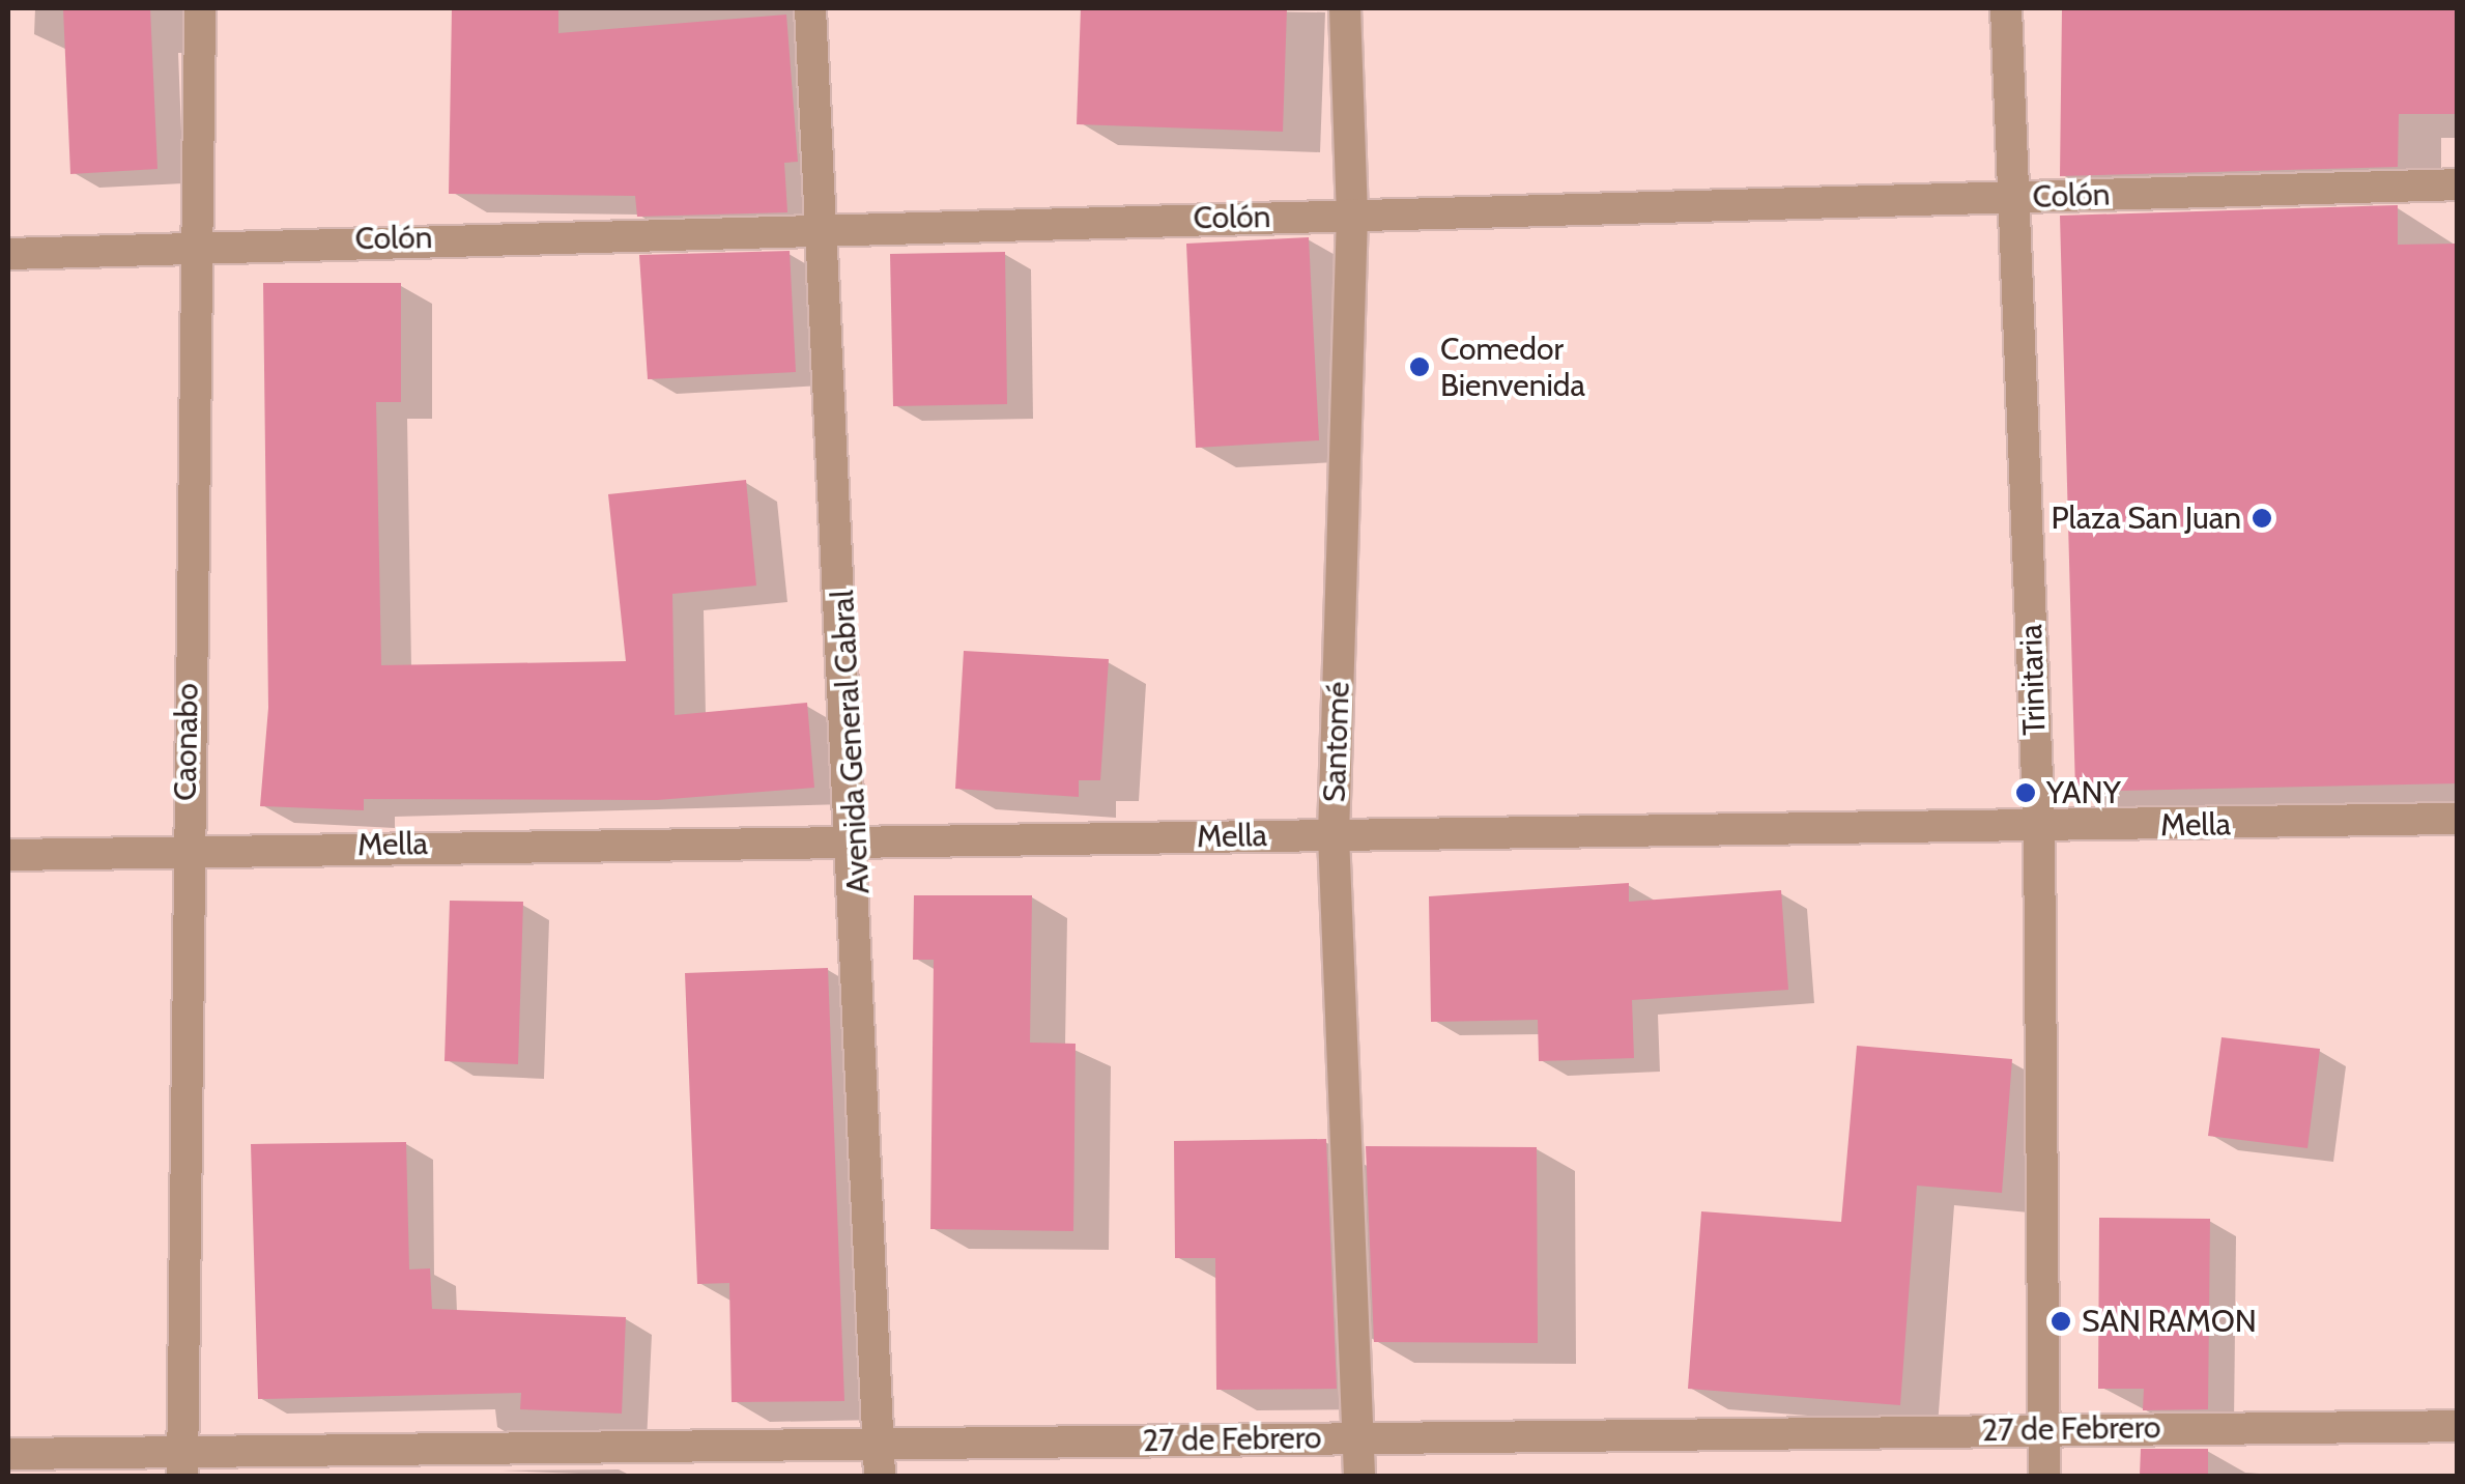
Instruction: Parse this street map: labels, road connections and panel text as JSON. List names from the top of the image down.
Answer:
{
  "streets": {
    "street": [
      "Colón",
      "Trinitaria",
      "Caonabo",
      "Avenida General Cabral",
      "Santomé",
      "Mella",
      "27 de Febrero"
    ]
  },
  "crossings": [
    ["Colón", "Trinitaria"],
    ["Colón", "Caonabo"],
    ["Colón", "Avenida General Cabral"],
    ["Colón", "Santomé"],
    ["Trinitaria", "Mella"],
    ["Trinitaria", "27 de Febrero"],
    ["Caonabo", "Mella"],
    ["Caonabo", "27 de Febrero"],
    ["Avenida General Cabral", "Mella"],
    ["Avenida General Cabral", "27 de Febrero"],
    ["Santomé", "Mella"],
    ["Santomé", "27 de Febrero"]
  ],
  "places": [
    "Comedor Bienvenida",
    "Plaza San Juan",
    "YANY",
    "SAN RAMON"
  ]
}
